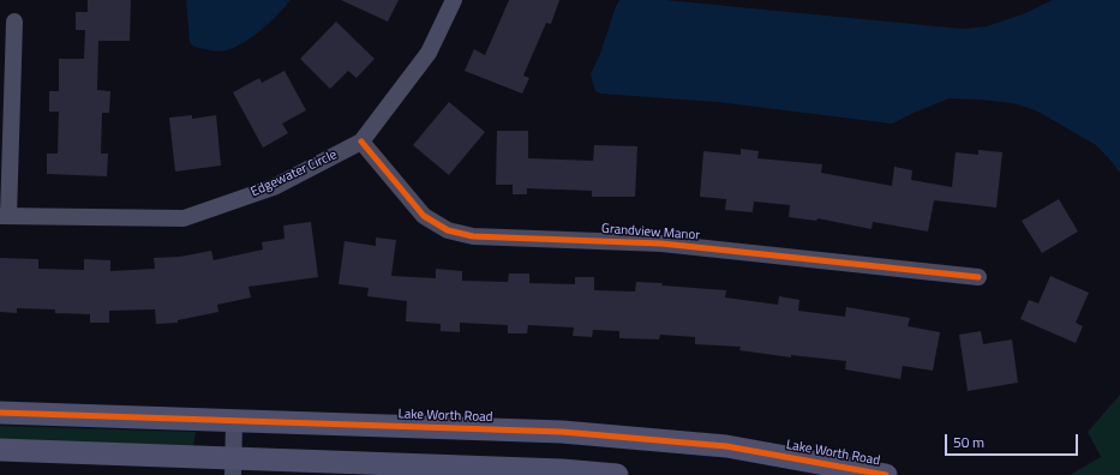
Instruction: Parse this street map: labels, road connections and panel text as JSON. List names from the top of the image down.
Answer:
{
  "streets": {
    "street": ["Edgewater Circle", "Grandview Manor", "Lake Worth Road"]
  },
  "crossings": [
    ["Edgewater Circle", "Grandview Manor"]
  ],
  "scale_bar": "50 m"
}
